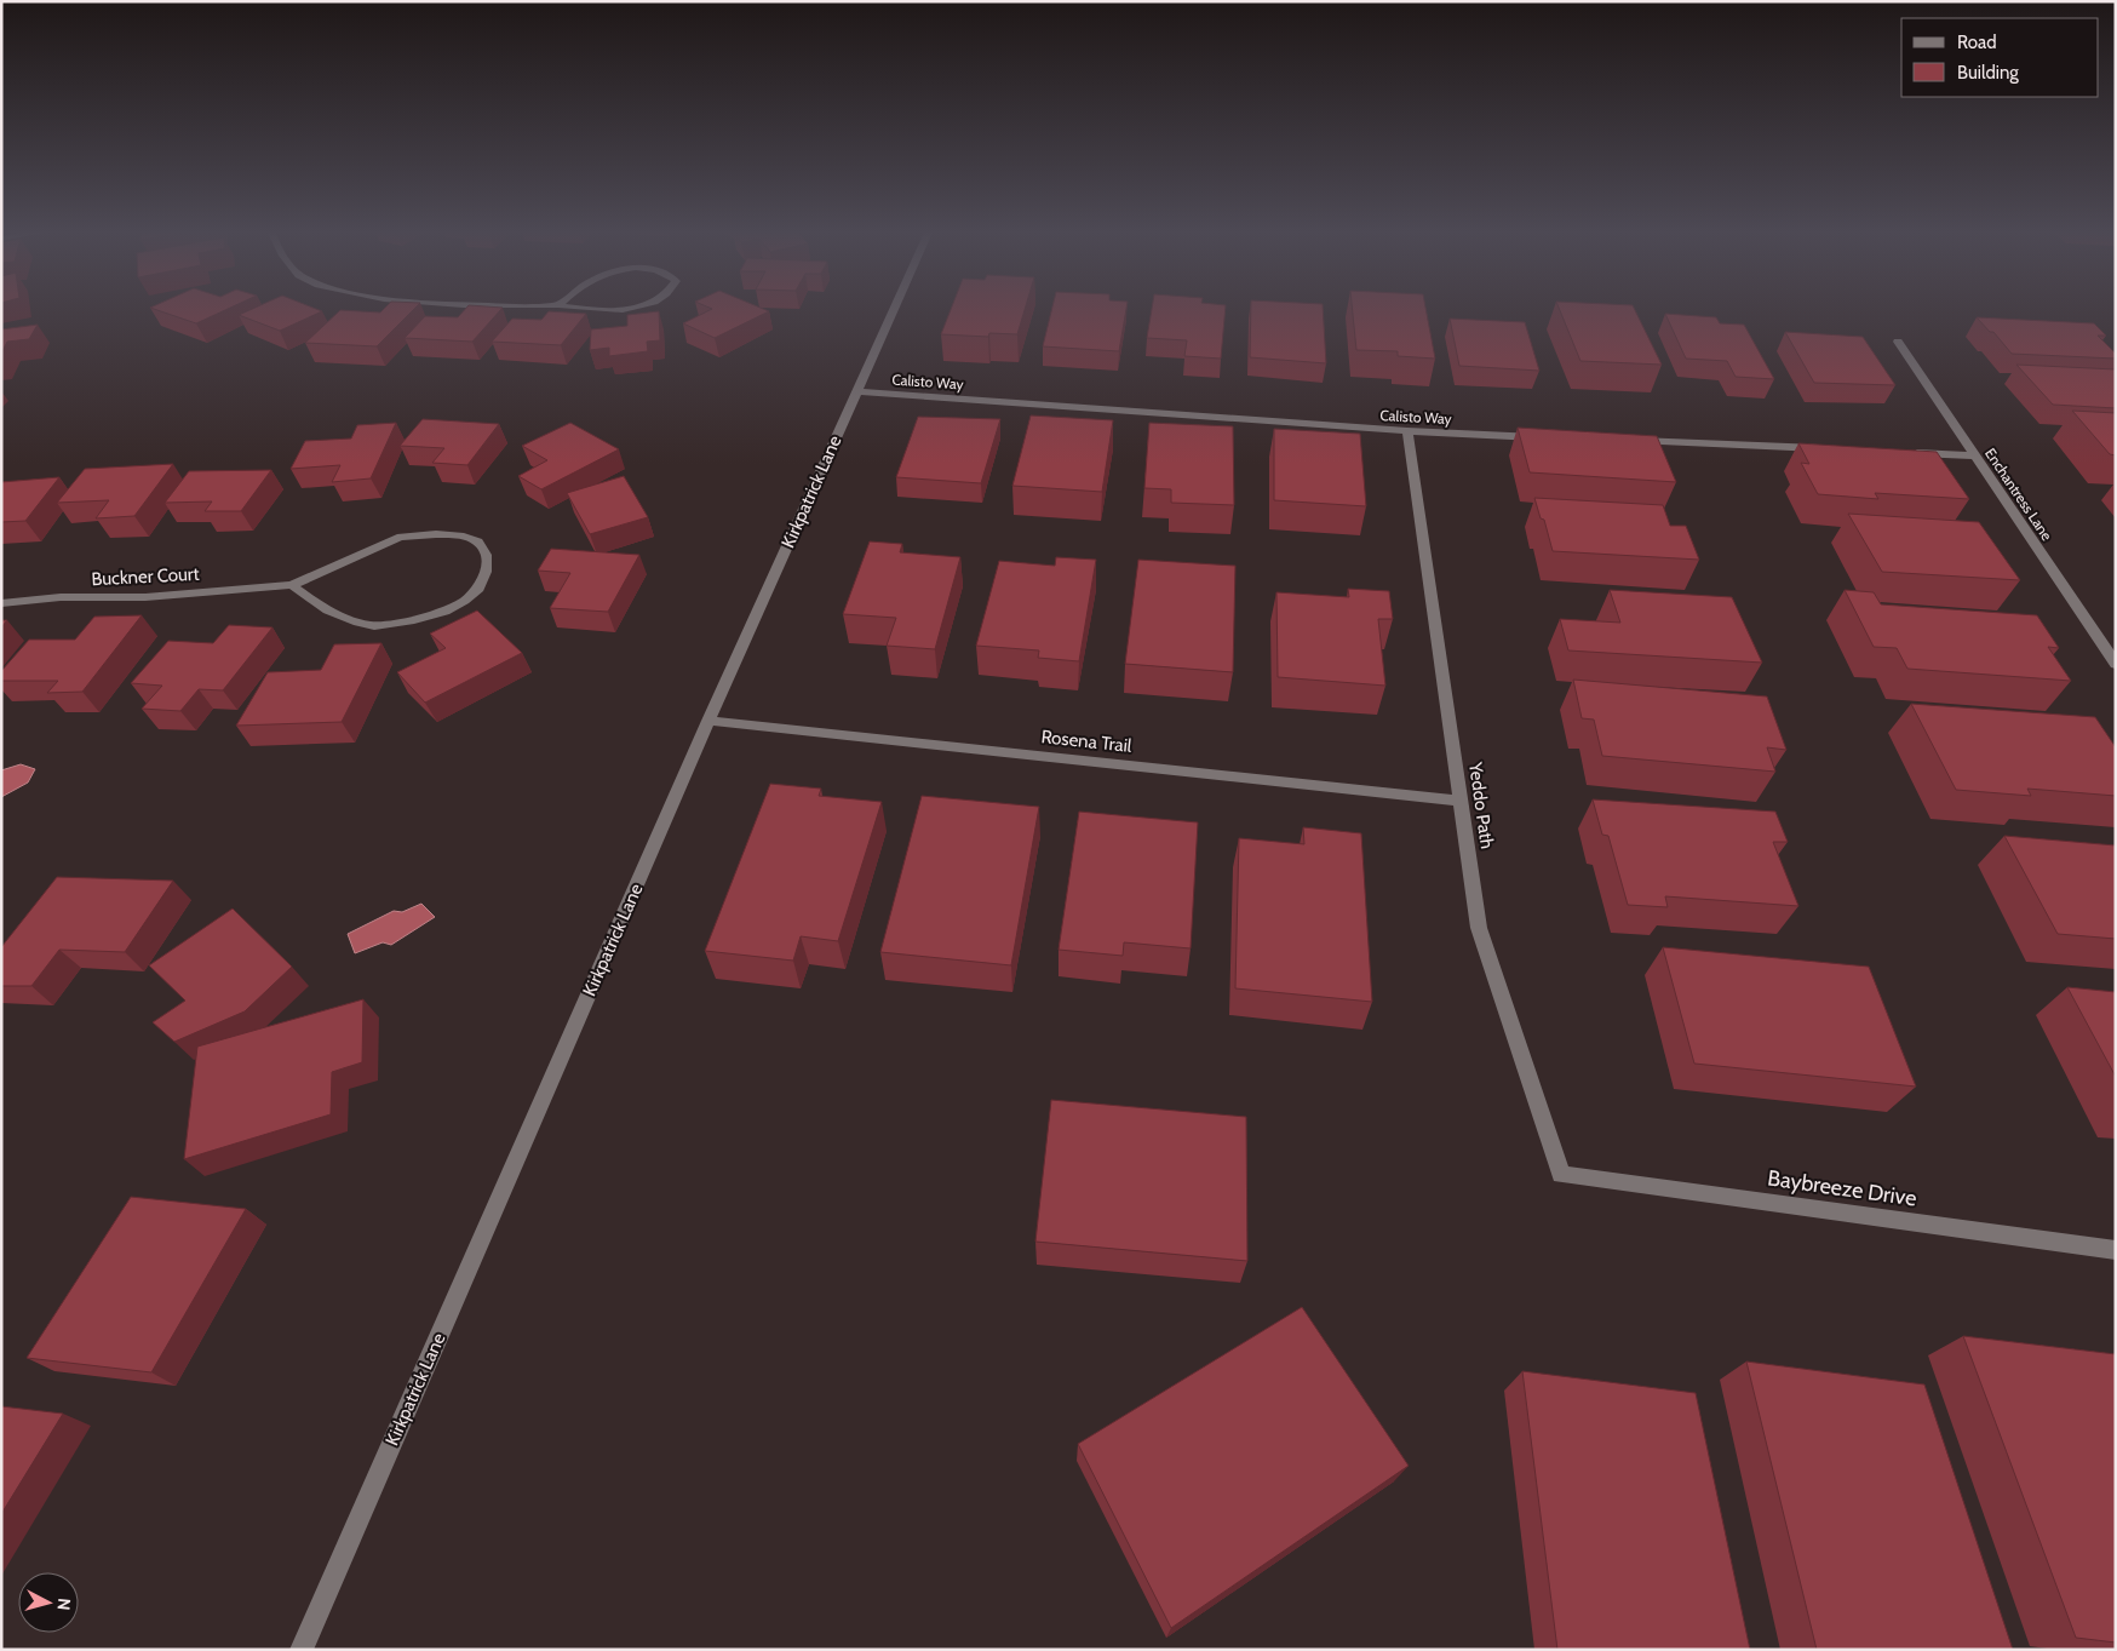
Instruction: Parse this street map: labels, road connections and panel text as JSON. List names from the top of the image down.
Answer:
{
  "streets": {
    "street": [
      "Calisto Way",
      "Kirkpatrick Lane",
      "Enchantress Lane",
      "Buckner Court",
      "Rosena Trail",
      "Yeddo Path",
      "Baybreeze Drive"
    ]
  },
  "crossings": [
    ["Calisto Way", "Kirkpatrick Lane"],
    ["Calisto Way", "Yeddo Path"],
    ["Kirkpatrick Lane", "Rosena Trail"],
    ["Rosena Trail", "Yeddo Path"],
    ["Yeddo Path", "Baybreeze Drive"]
  ],
  "legend": ["Road", "Building"],
  "north": "right"
}
